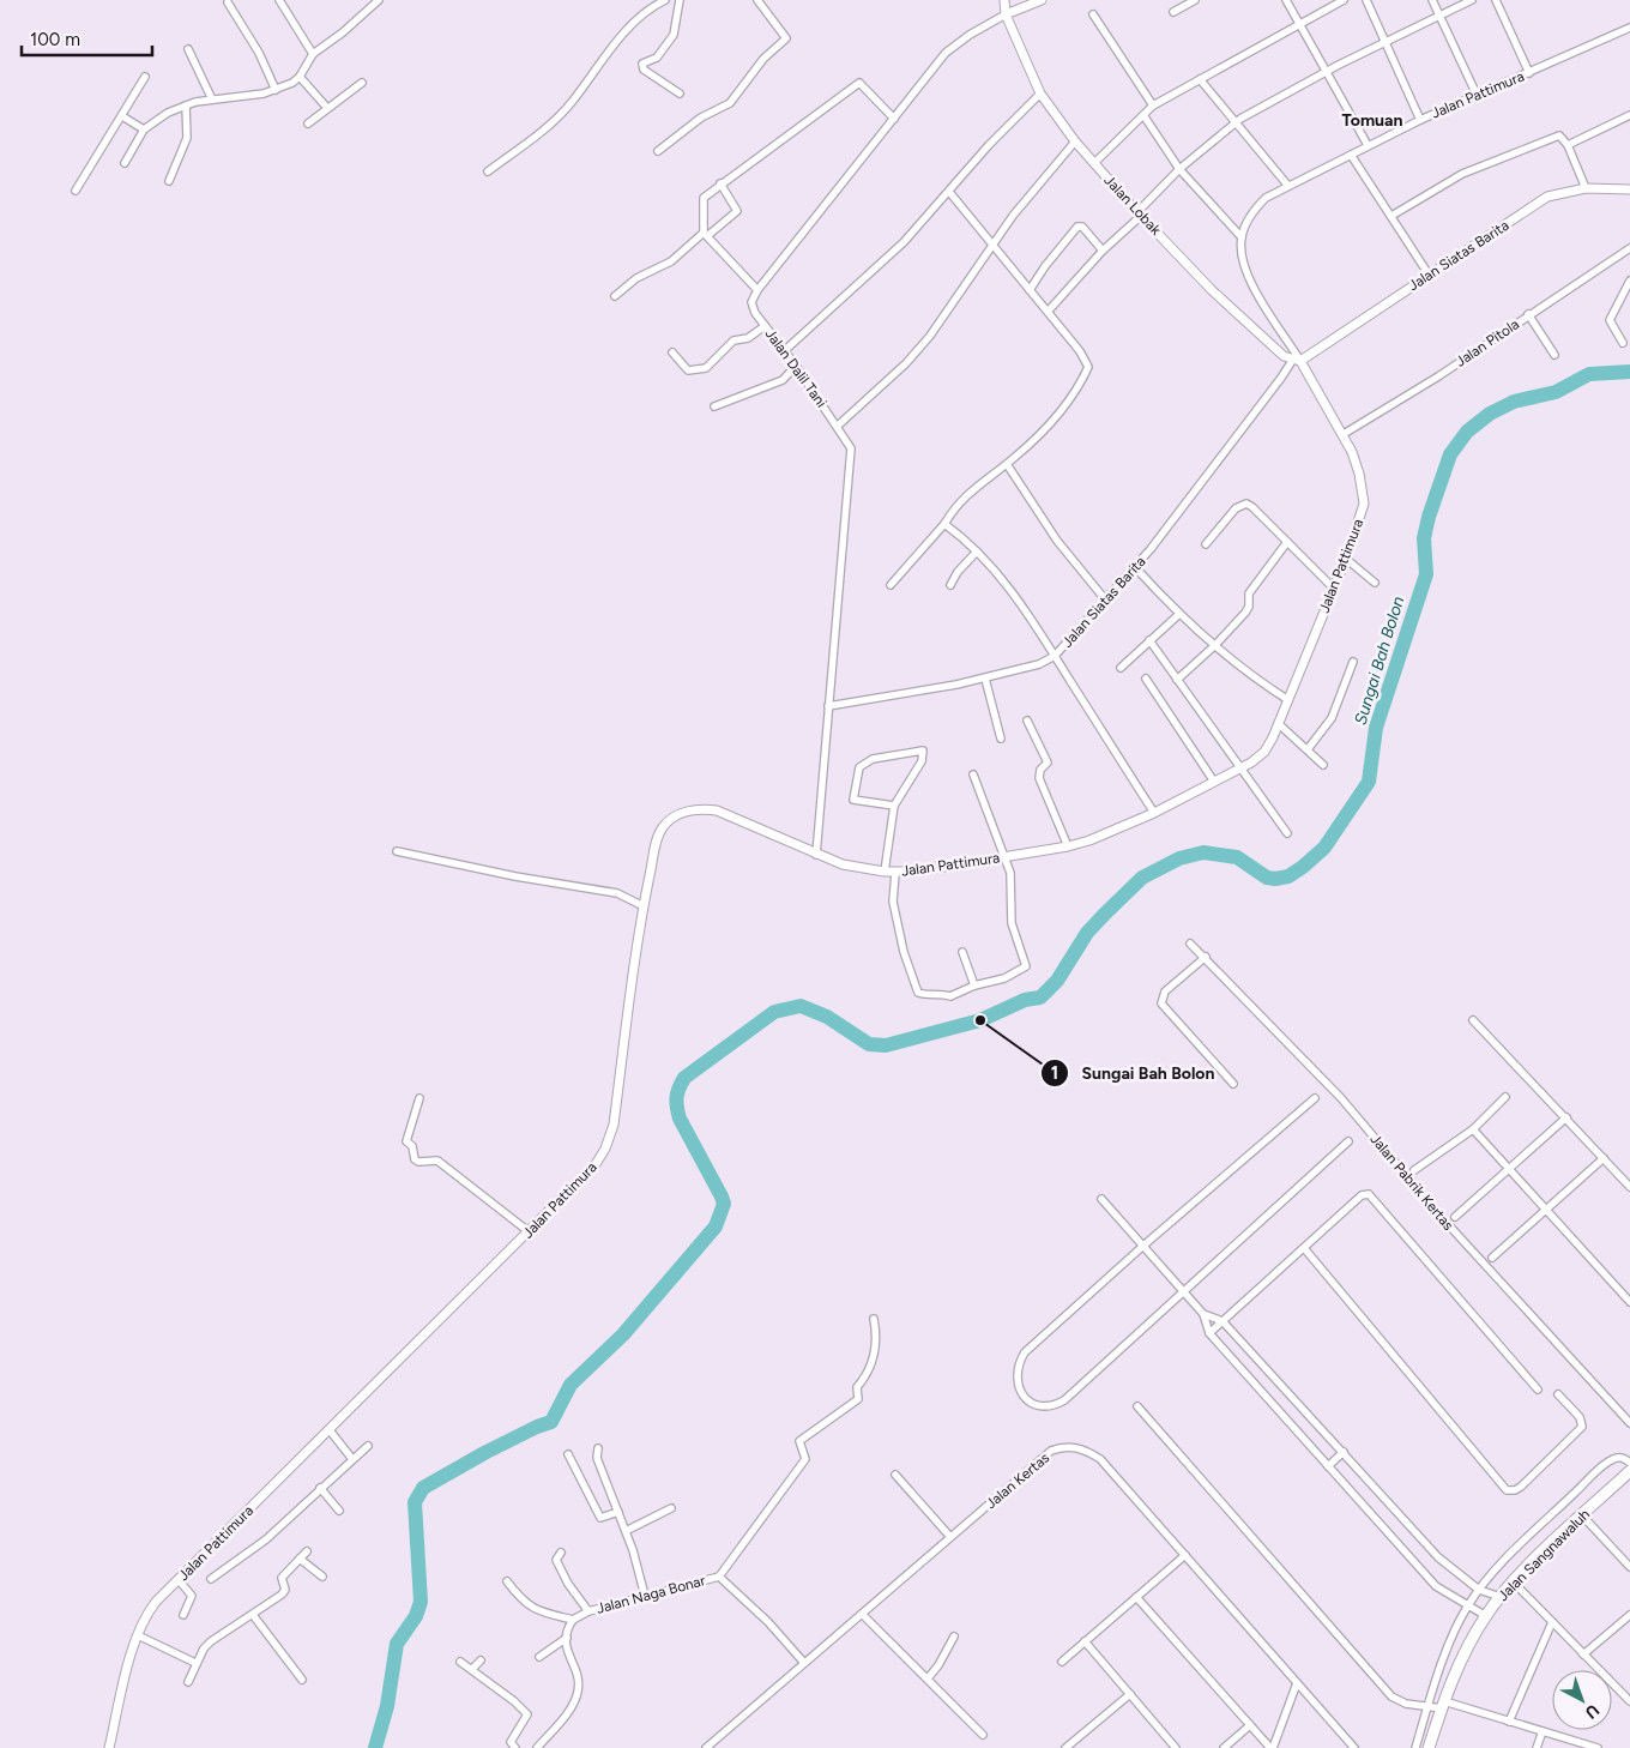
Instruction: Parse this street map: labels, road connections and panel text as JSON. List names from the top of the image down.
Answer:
{
  "streets": {
    "main road": ["Jalan Sangnawaluh"],
    "street": [
      "Jalan Pattimura",
      "Jalan Lobak",
      "Jalan Siatas Barita",
      "Jalan Pitola",
      "Jalan Dalil Tani",
      "Jalan Pabrik Kertas",
      "Jalan Kertas",
      "Jalan Naga Bonar"
    ]
  },
  "crossings": [
    ["Jalan Pattimura", "Jalan Lobak"],
    ["Jalan Pattimura", "Jalan Siatas Barita"],
    ["Jalan Pattimura", "Jalan Pitola"],
    ["Jalan Pattimura", "Jalan Dalil Tani"],
    ["Jalan Lobak", "Jalan Siatas Barita"],
    ["Jalan Siatas Barita", "Jalan Dalil Tani"],
    ["Jalan Kertas", "Jalan Naga Bonar"]
  ],
  "districts": ["Tomuan"],
  "water": ["Sungai Bah Bolon"],
  "places": ["Sungai Bah Bolon"],
  "scale_bar": "100 m",
  "north": "bottom right"
}
